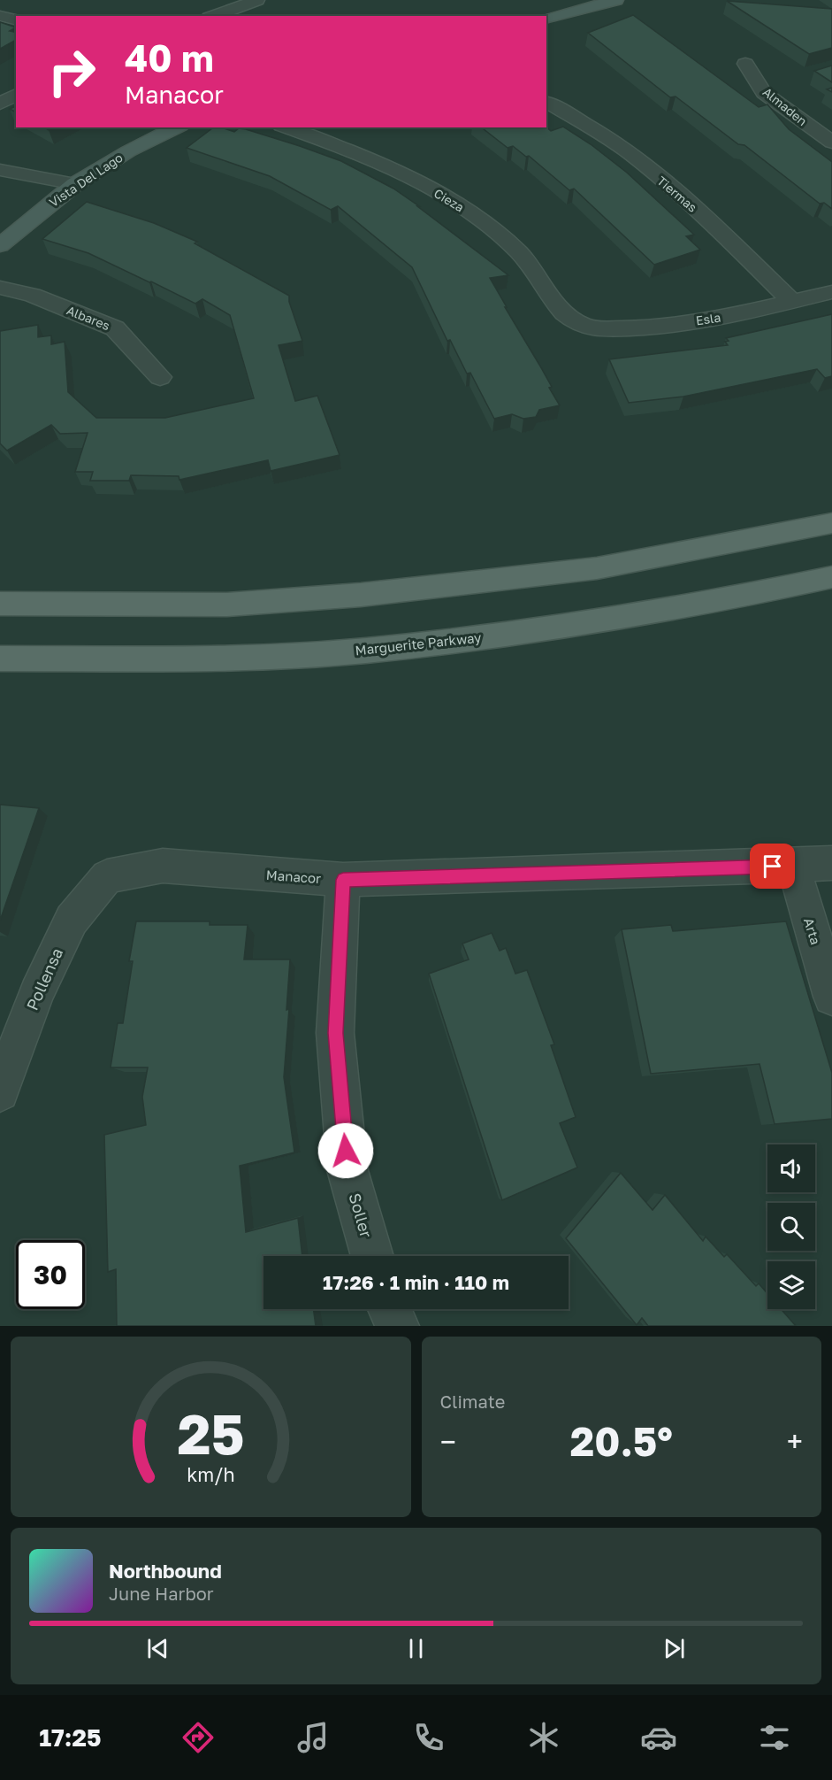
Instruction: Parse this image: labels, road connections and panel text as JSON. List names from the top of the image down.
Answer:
{
  "streets": {
    "main road": ["Marguerite Parkway"],
    "street": [
      "Almaden",
      "Vista Del Lago",
      "Tiermas",
      "Cieza",
      "Albares",
      "Esla",
      "Manacor",
      "Arta",
      "Pollensa",
      "Soller"
    ]
  },
  "crossings": [
    ["Tiermas", "Esla"],
    ["Cieza", "Esla"],
    ["Manacor", "Arta"],
    ["Manacor", "Pollensa"],
    ["Manacor", "Soller"]
  ],
  "page": {
    "turn": ["40 m", "Manacor"],
    "limit": "30",
    "trip": "17:26 · 1 min · 110 m",
    "tile": "Climate",
    "heat": ["−", "20.5°", "+"],
    "song": ["Northbound", "June Harbor"],
    "tabs": "17:25",
    "gauge": ["25", "km/h"]
  }
}
